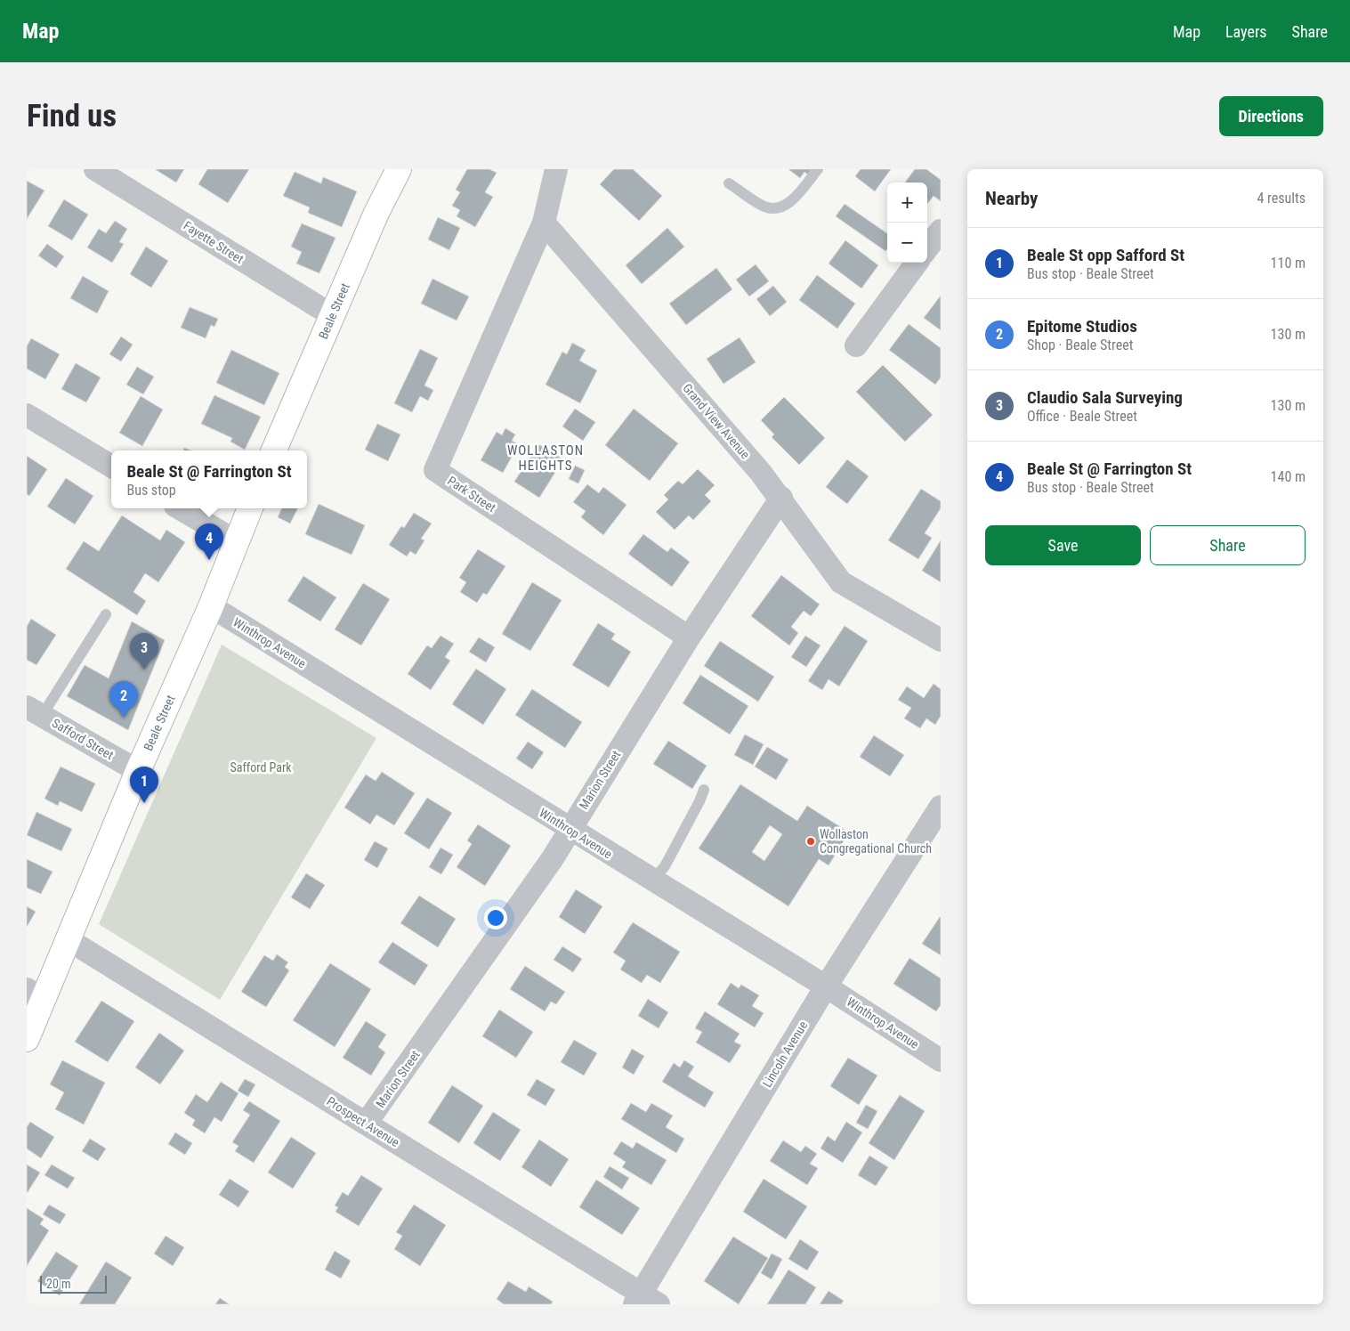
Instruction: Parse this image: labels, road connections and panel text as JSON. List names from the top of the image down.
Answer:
{
  "streets": {
    "main road": ["Beale Street"],
    "street": [
      "Fayette Street",
      "Grand View Avenue",
      "Park Street",
      "Winthrop Avenue",
      "Safford Street",
      "Marion Street",
      "Lincoln Avenue",
      "Prospect Avenue"
    ]
  },
  "crossings": [
    ["Fayette Street", "Beale Street"],
    ["Beale Street", "Winthrop Avenue"],
    ["Beale Street", "Safford Street"],
    ["Beale Street", "Prospect Avenue"],
    ["Grand View Avenue", "Park Street"],
    ["Grand View Avenue", "Marion Street"],
    ["Park Street", "Marion Street"],
    ["Winthrop Avenue", "Marion Street"],
    ["Winthrop Avenue", "Lincoln Avenue"],
    ["Marion Street", "Prospect Avenue"],
    ["Lincoln Avenue", "Prospect Avenue"]
  ],
  "districts": ["WOLLASTON HEIGHTS"],
  "parks": ["Safford Park"],
  "places": ["Wollaston Congregational Church"],
  "scale_bar": "20 m",
  "page": {
    "header": "Map",
    "nav": ["Map", "Layers", "Share"],
    "buttons": [
      "Directions",
      ["Save", "Share"]
    ],
    "title": "Find us",
    "heading": ["Nearby", "4 results"],
    "map_buttons": ["+", "−"],
    "list": [
      {
        "mark": "1",
        "name": "Beale St opp Safford St",
        "note": "Bus stop · Beale Street",
        "value": "110 m"
      },
      {
        "mark": "2",
        "name": "Epitome Studios",
        "note": "Shop · Beale Street",
        "value": "130 m"
      },
      {
        "mark": "3",
        "name": "Claudio Sala Surveying",
        "note": "Office · Beale Street",
        "value": "130 m"
      },
      {
        "mark": "4",
        "name": "Beale St @ Farrington St",
        "note": "Bus stop · Beale Street",
        "value": "140 m"
      }
    ],
    "popup": ["Beale St @ Farrington St", "Bus stop"],
    "pins": [
      "4",
      "3",
      "2",
      "1"
    ],
    "scale": "20 m"
  }
}
